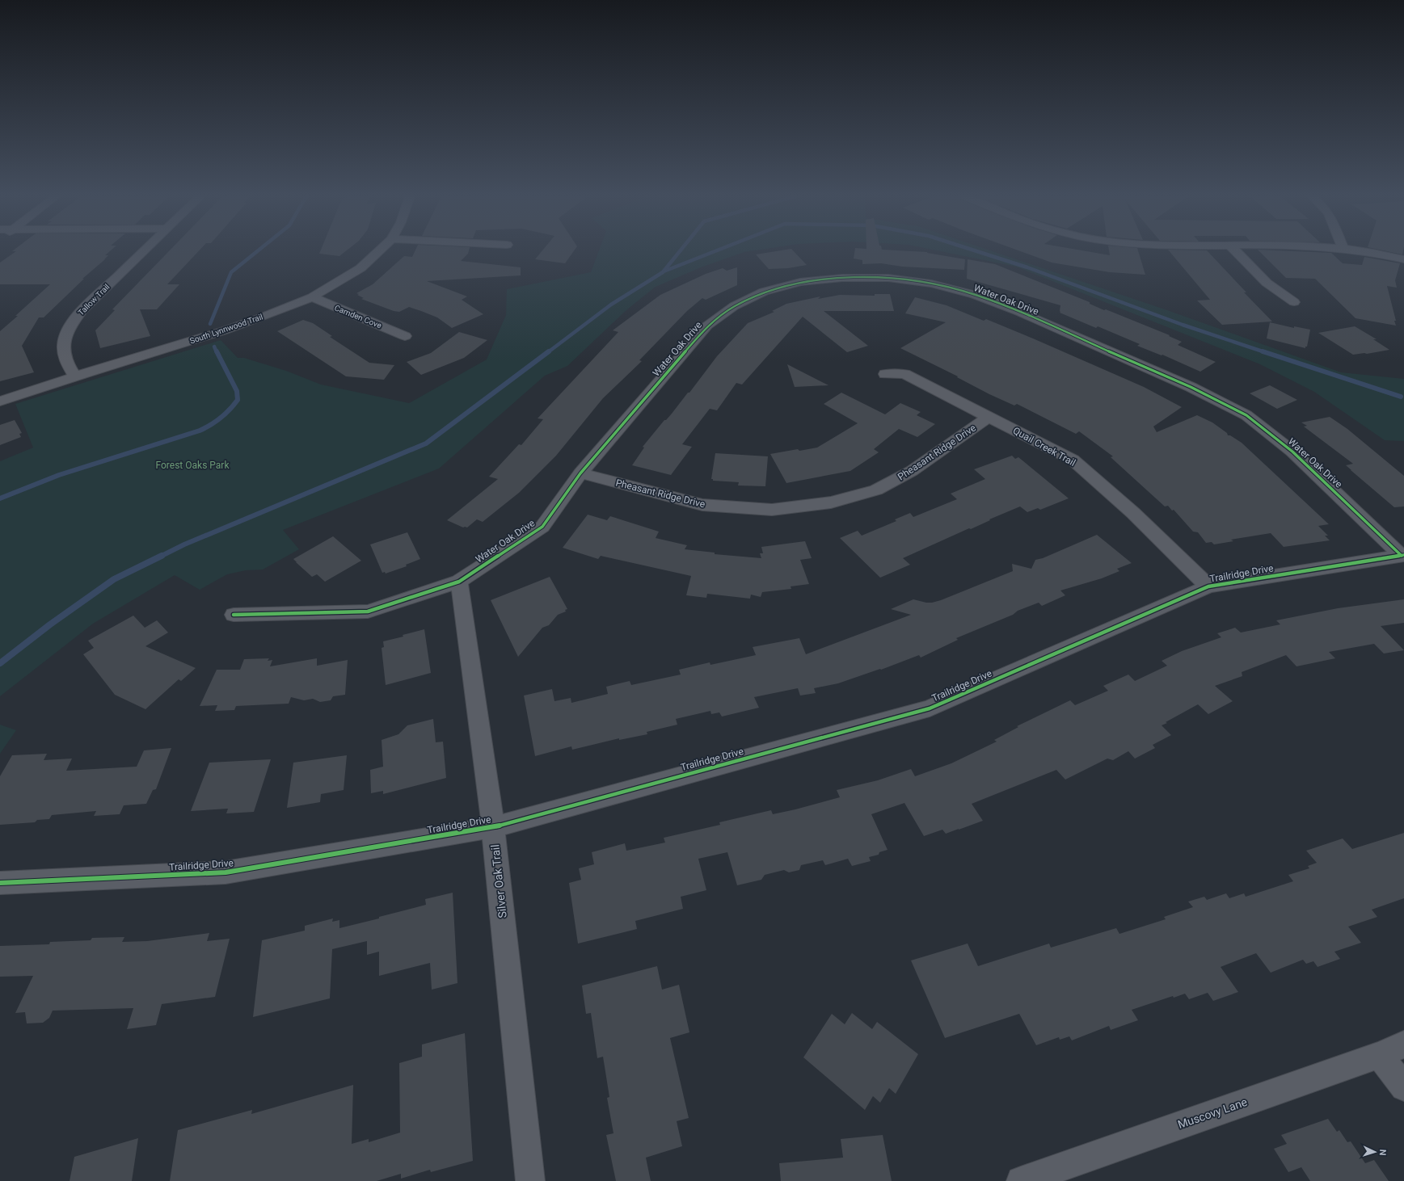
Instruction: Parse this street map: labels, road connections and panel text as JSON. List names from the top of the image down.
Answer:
{
  "streets": {
    "street": [
      "Tallow Trail",
      "Water Oak Drive",
      "Camden Cove",
      "South Lynnwood Trail",
      "Quail Creek Trail",
      "Pheasant Ridge Drive",
      "Trailridge Drive",
      "Silver Oak Trail",
      "Muscovy Lane"
    ]
  },
  "crossings": [
    ["Tallow Trail", "South Lynnwood Trail"],
    ["Water Oak Drive", "Pheasant Ridge Drive"],
    ["Water Oak Drive", "Trailridge Drive"],
    ["Water Oak Drive", "Silver Oak Trail"],
    ["Camden Cove", "South Lynnwood Trail"],
    ["Quail Creek Trail", "Pheasant Ridge Drive"],
    ["Quail Creek Trail", "Trailridge Drive"],
    ["Trailridge Drive", "Silver Oak Trail"]
  ],
  "parks": ["Forest Oaks Park"],
  "north": "right"
}
